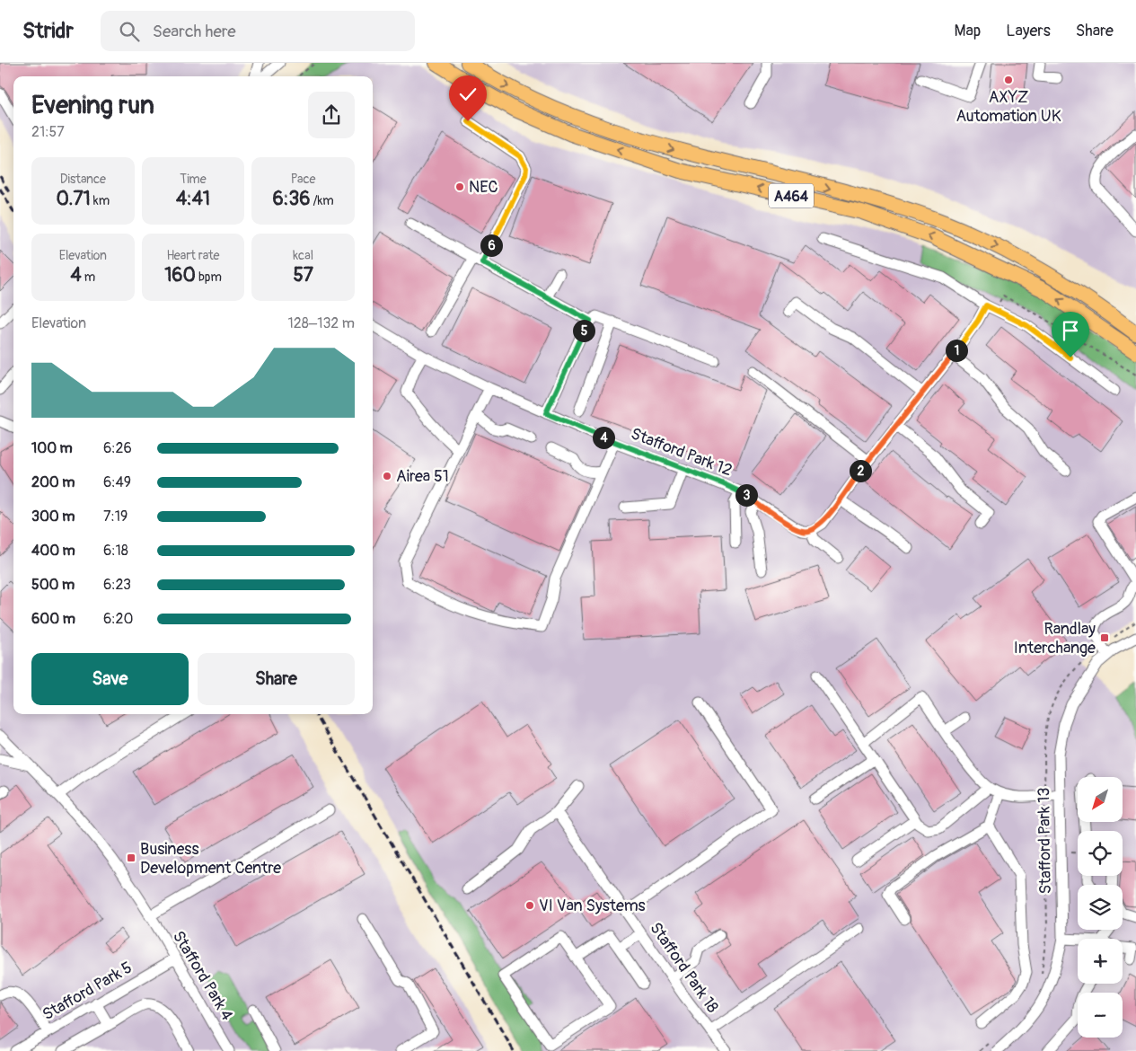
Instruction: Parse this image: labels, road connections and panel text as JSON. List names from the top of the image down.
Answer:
{
  "streets": {
    "highway": ["A464"],
    "street": [
      "Stafford Park 12",
      "Stafford Park 13",
      "Stafford Park 18",
      "Stafford Park 4",
      "Stafford Park 5"
    ]
  },
  "crossings": [
    ["Stafford Park 4", "Stafford Park 5"]
  ],
  "places": {
    "other": [
      "AXYZ Automation UK",
      "NEC",
      "Airea 51",
      "VI Van Systems"
    ],
    "transit": ["Randlay Interchange", "Business Development Centre"]
  },
  "north": "bottom left",
  "page": {
    "header": "Stridr",
    "search": "Search here",
    "nav": ["Map", "Layers", "Share"],
    "heading": ["Evening run", "21:57"],
    "stats": [
      ["Distance", "0.71 km"],
      ["Time", "4:41"],
      ["Pace", "6:36 /km"],
      ["Elevation", "4 m"],
      ["Heart rate", "160 bpm"],
      ["kcal", "57"]
    ],
    "pins": [
      "6",
      "5",
      "1",
      "4",
      "2",
      "3"
    ],
    "chart": ["Elevation", "128–132 m"],
    "list": [
      {
        "name": "100 m",
        "note": "6:26"
      },
      {
        "name": "200 m",
        "note": "6:49"
      },
      {
        "name": "300 m",
        "note": "7:19"
      },
      {
        "name": "400 m",
        "note": "6:18"
      },
      {
        "name": "500 m",
        "note": "6:23"
      },
      {
        "name": "600 m",
        "note": "6:20"
      }
    ],
    "buttons": ["Save", "Share"],
    "map_buttons": ["+", "−"]
  }
}
